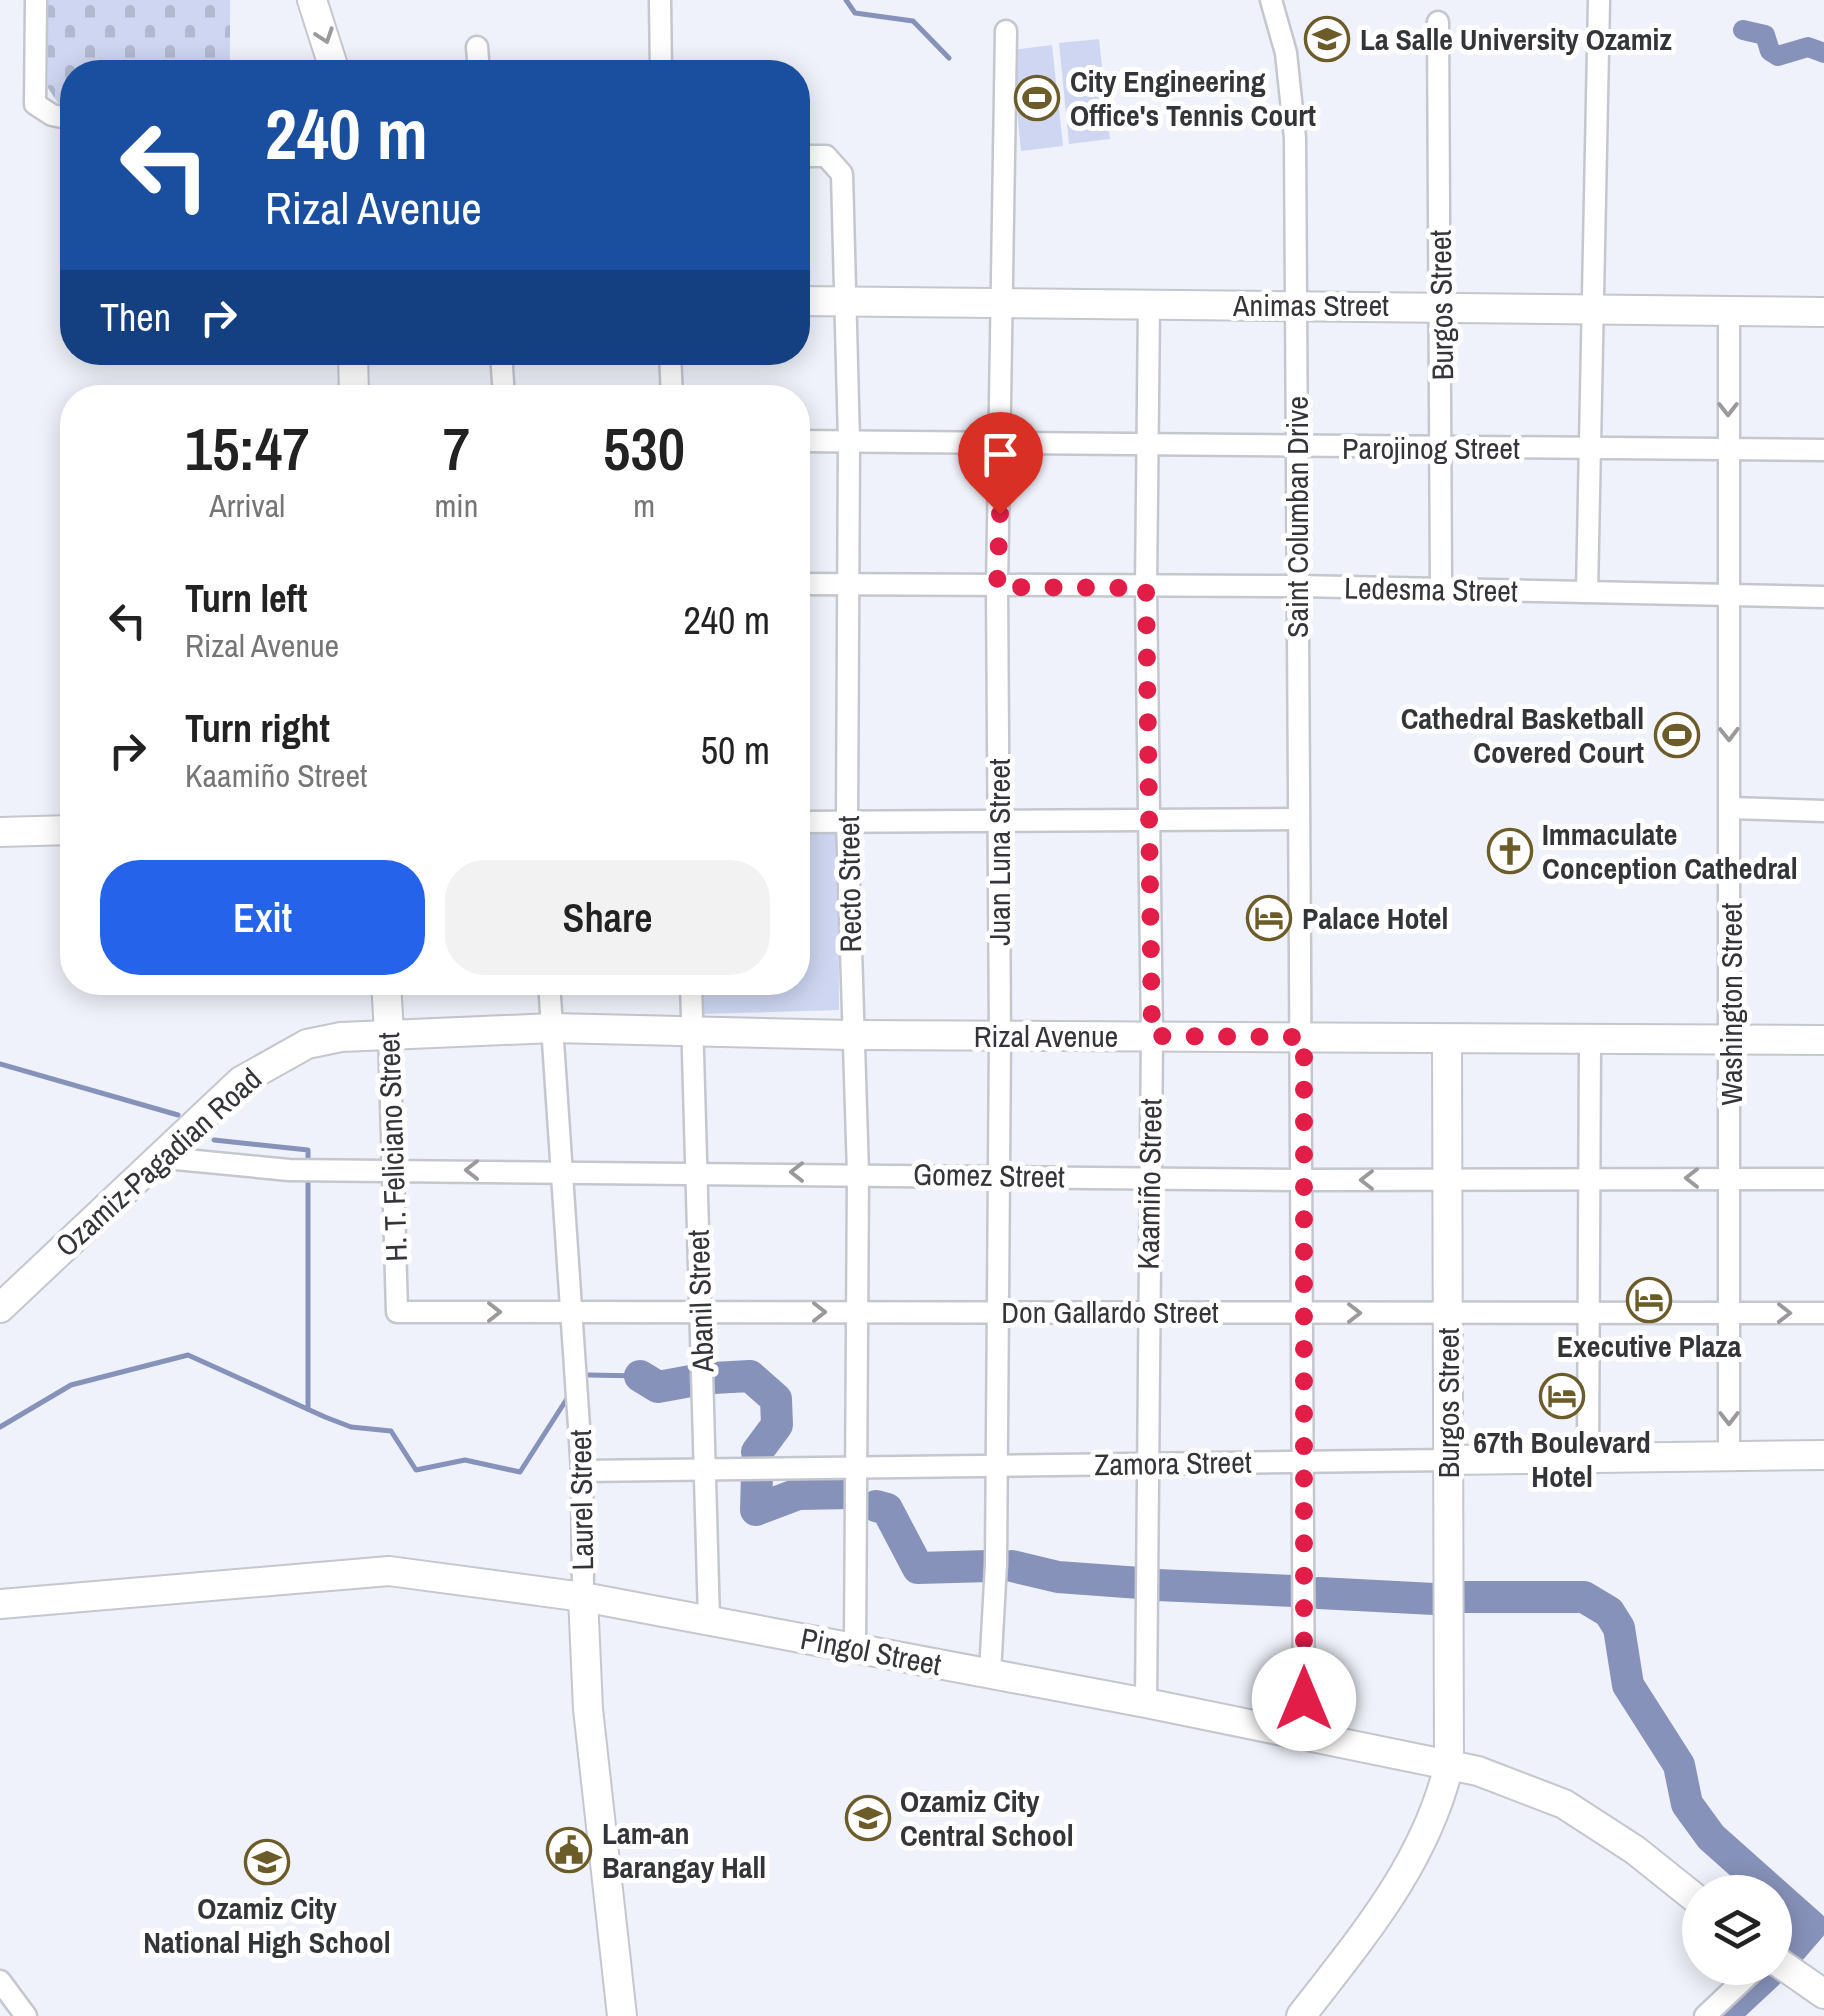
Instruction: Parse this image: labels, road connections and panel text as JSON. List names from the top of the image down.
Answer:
{
  "streets": {
    "street": [
      "Animas Street",
      "Burgos Street",
      "Parojinog Street",
      "Saint Columban Drive",
      "Ledesma Street",
      "Juan Luna Street",
      "Recto Street",
      "Washington Street",
      "Rizal Avenue",
      "H. T. Feliciano Street",
      "Ozamiz-Pagadian Road",
      "Gomez Street",
      "Kaamiño Street",
      "Abanil Street",
      "Don Gallardo Street",
      "Zamora Street",
      "Laurel Street",
      "Pingol Street"
    ]
  },
  "crossings": [
    ["Animas Street", "Burgos Street"],
    ["Animas Street", "Saint Columban Drive"],
    ["Animas Street", "Juan Luna Street"],
    ["Animas Street", "Recto Street"],
    ["Animas Street", "Washington Street"],
    ["Animas Street", "Kaamiño Street"],
    ["Burgos Street", "Parojinog Street"],
    ["Burgos Street", "Ledesma Street"],
    ["Burgos Street", "Rizal Avenue"],
    ["Burgos Street", "Gomez Street"],
    ["Burgos Street", "Don Gallardo Street"],
    ["Burgos Street", "Zamora Street"],
    ["Burgos Street", "Pingol Street"],
    ["Parojinog Street", "Saint Columban Drive"],
    ["Parojinog Street", "Juan Luna Street"],
    ["Parojinog Street", "Recto Street"],
    ["Parojinog Street", "Washington Street"],
    ["Parojinog Street", "Kaamiño Street"],
    ["Saint Columban Drive", "Ledesma Street"],
    ["Saint Columban Drive", "Rizal Avenue"],
    ["Saint Columban Drive", "Gomez Street"],
    ["Saint Columban Drive", "Don Gallardo Street"],
    ["Saint Columban Drive", "Zamora Street"],
    ["Saint Columban Drive", "Pingol Street"],
    ["Ledesma Street", "Juan Luna Street"],
    ["Ledesma Street", "Recto Street"],
    ["Ledesma Street", "Washington Street"],
    ["Ledesma Street", "Kaamiño Street"],
    ["Juan Luna Street", "Rizal Avenue"],
    ["Juan Luna Street", "Gomez Street"],
    ["Juan Luna Street", "Don Gallardo Street"],
    ["Juan Luna Street", "Zamora Street"],
    ["Juan Luna Street", "Pingol Street"],
    ["Recto Street", "Rizal Avenue"],
    ["Recto Street", "Gomez Street"],
    ["Recto Street", "Don Gallardo Street"],
    ["Recto Street", "Zamora Street"],
    ["Recto Street", "Pingol Street"],
    ["Washington Street", "Rizal Avenue"],
    ["Washington Street", "Gomez Street"],
    ["Washington Street", "Don Gallardo Street"],
    ["Washington Street", "Zamora Street"],
    ["Rizal Avenue", "H. T. Feliciano Street"],
    ["Rizal Avenue", "Ozamiz-Pagadian Road"],
    ["Rizal Avenue", "Kaamiño Street"],
    ["Rizal Avenue", "Abanil Street"],
    ["Rizal Avenue", "Laurel Street"],
    ["H. T. Feliciano Street", "Ozamiz-Pagadian Road"],
    ["H. T. Feliciano Street", "Gomez Street"],
    ["H. T. Feliciano Street", "Don Gallardo Street"],
    ["Ozamiz-Pagadian Road", "Gomez Street"],
    ["Gomez Street", "Kaamiño Street"],
    ["Gomez Street", "Abanil Street"],
    ["Gomez Street", "Laurel Street"],
    ["Kaamiño Street", "Don Gallardo Street"],
    ["Kaamiño Street", "Zamora Street"],
    ["Kaamiño Street", "Pingol Street"],
    ["Abanil Street", "Don Gallardo Street"],
    ["Abanil Street", "Zamora Street"],
    ["Abanil Street", "Pingol Street"],
    ["Don Gallardo Street", "Laurel Street"],
    ["Zamora Street", "Laurel Street"],
    ["Laurel Street", "Pingol Street"]
  ],
  "one_way": ["Gomez Street", "Don Gallardo Street"],
  "places": {
    "school or university": ["La Salle University Ozamiz", "Ozamiz City Central School", "Ozamiz City National High School"],
    "sports": ["City Engineering Office's Tennis Court", "Cathedral Basketball Covered Court"],
    "church": ["Immaculate Conception Cathedral"],
    "hotel": ["Palace Hotel", "Executive Plaza", "67th Boulevard Hotel"],
    "public building": ["Lam-an Barangay Hall"]
  },
  "page": {
    "turn": ["240 m", "Rizal Avenue"],
    "then": "Then",
    "eta": [
      "15:47",
      "Arrival",
      "7",
      "min",
      "530",
      "m"
    ],
    "list": [
      {
        "name": "Turn left",
        "note": "Rizal Avenue",
        "value": "240 m"
      },
      {
        "name": "Turn right",
        "note": "Kaamiño Street",
        "value": "50 m"
      }
    ],
    "buttons": ["Exit", "Share"]
  }
}
